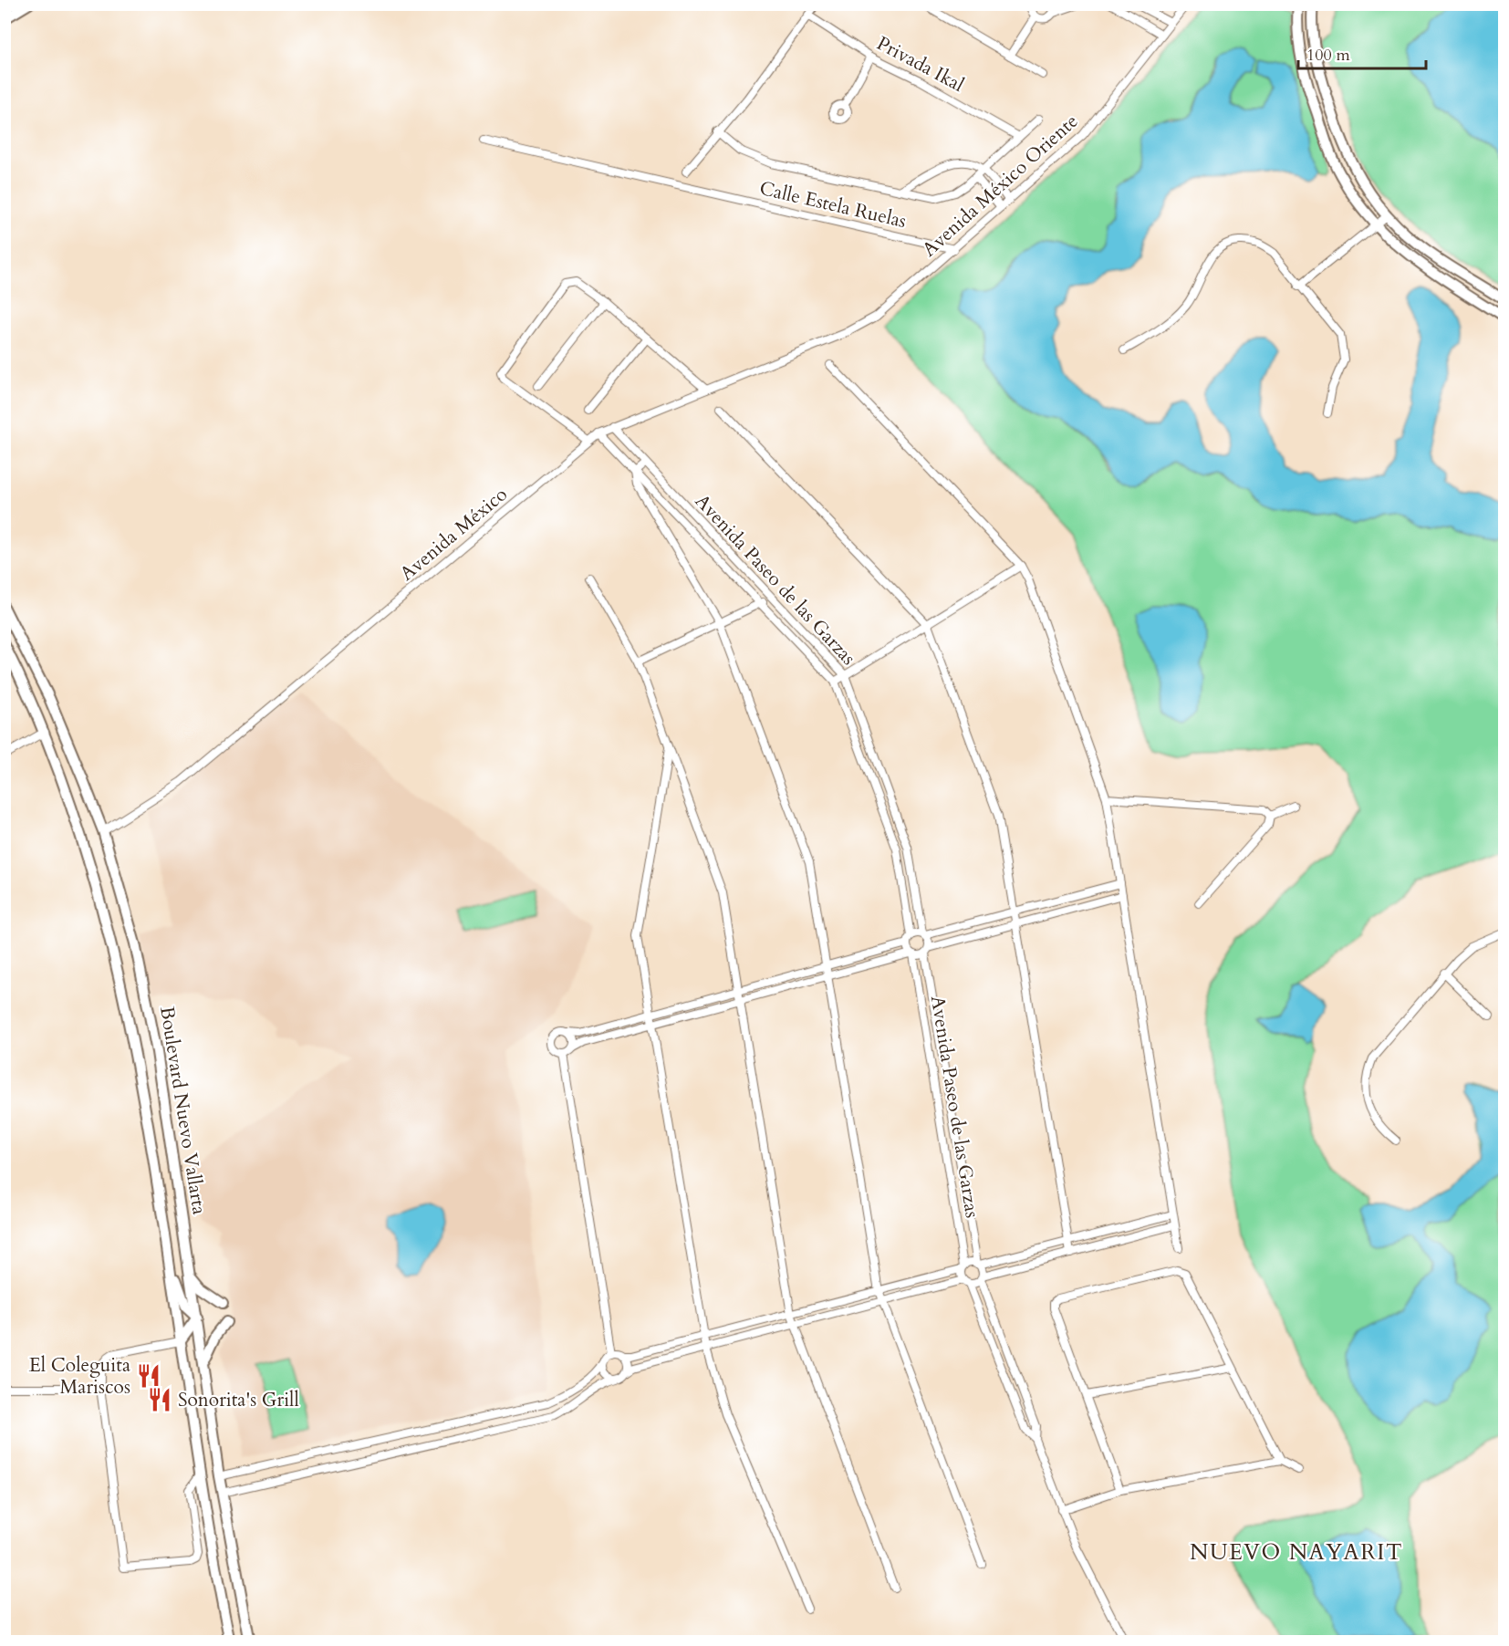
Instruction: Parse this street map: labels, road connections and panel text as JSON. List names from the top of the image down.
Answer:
{
  "streets": {
    "main road": ["Boulevard Nuevo Vallarta"],
    "street": [
      "Privada Ikal",
      "Avenida México Oriente",
      "Calle Estela Ruelas",
      "Avenida México",
      "Avenida Paseo de las Garzas"
    ]
  },
  "crossings": [
    ["Avenida México Oriente", "Calle Estela Ruelas"],
    ["Avenida México Oriente", "Avenida México"],
    ["Avenida México", "Avenida Paseo de las Garzas"],
    ["Avenida México", "Boulevard Nuevo Vallarta"]
  ],
  "districts": ["NUEVO NAYARIT"],
  "places": {
    "restaurant": ["El Coleguita Mariscos", "Sonorita's Grill"]
  },
  "scale_bar": "100 m"
}
